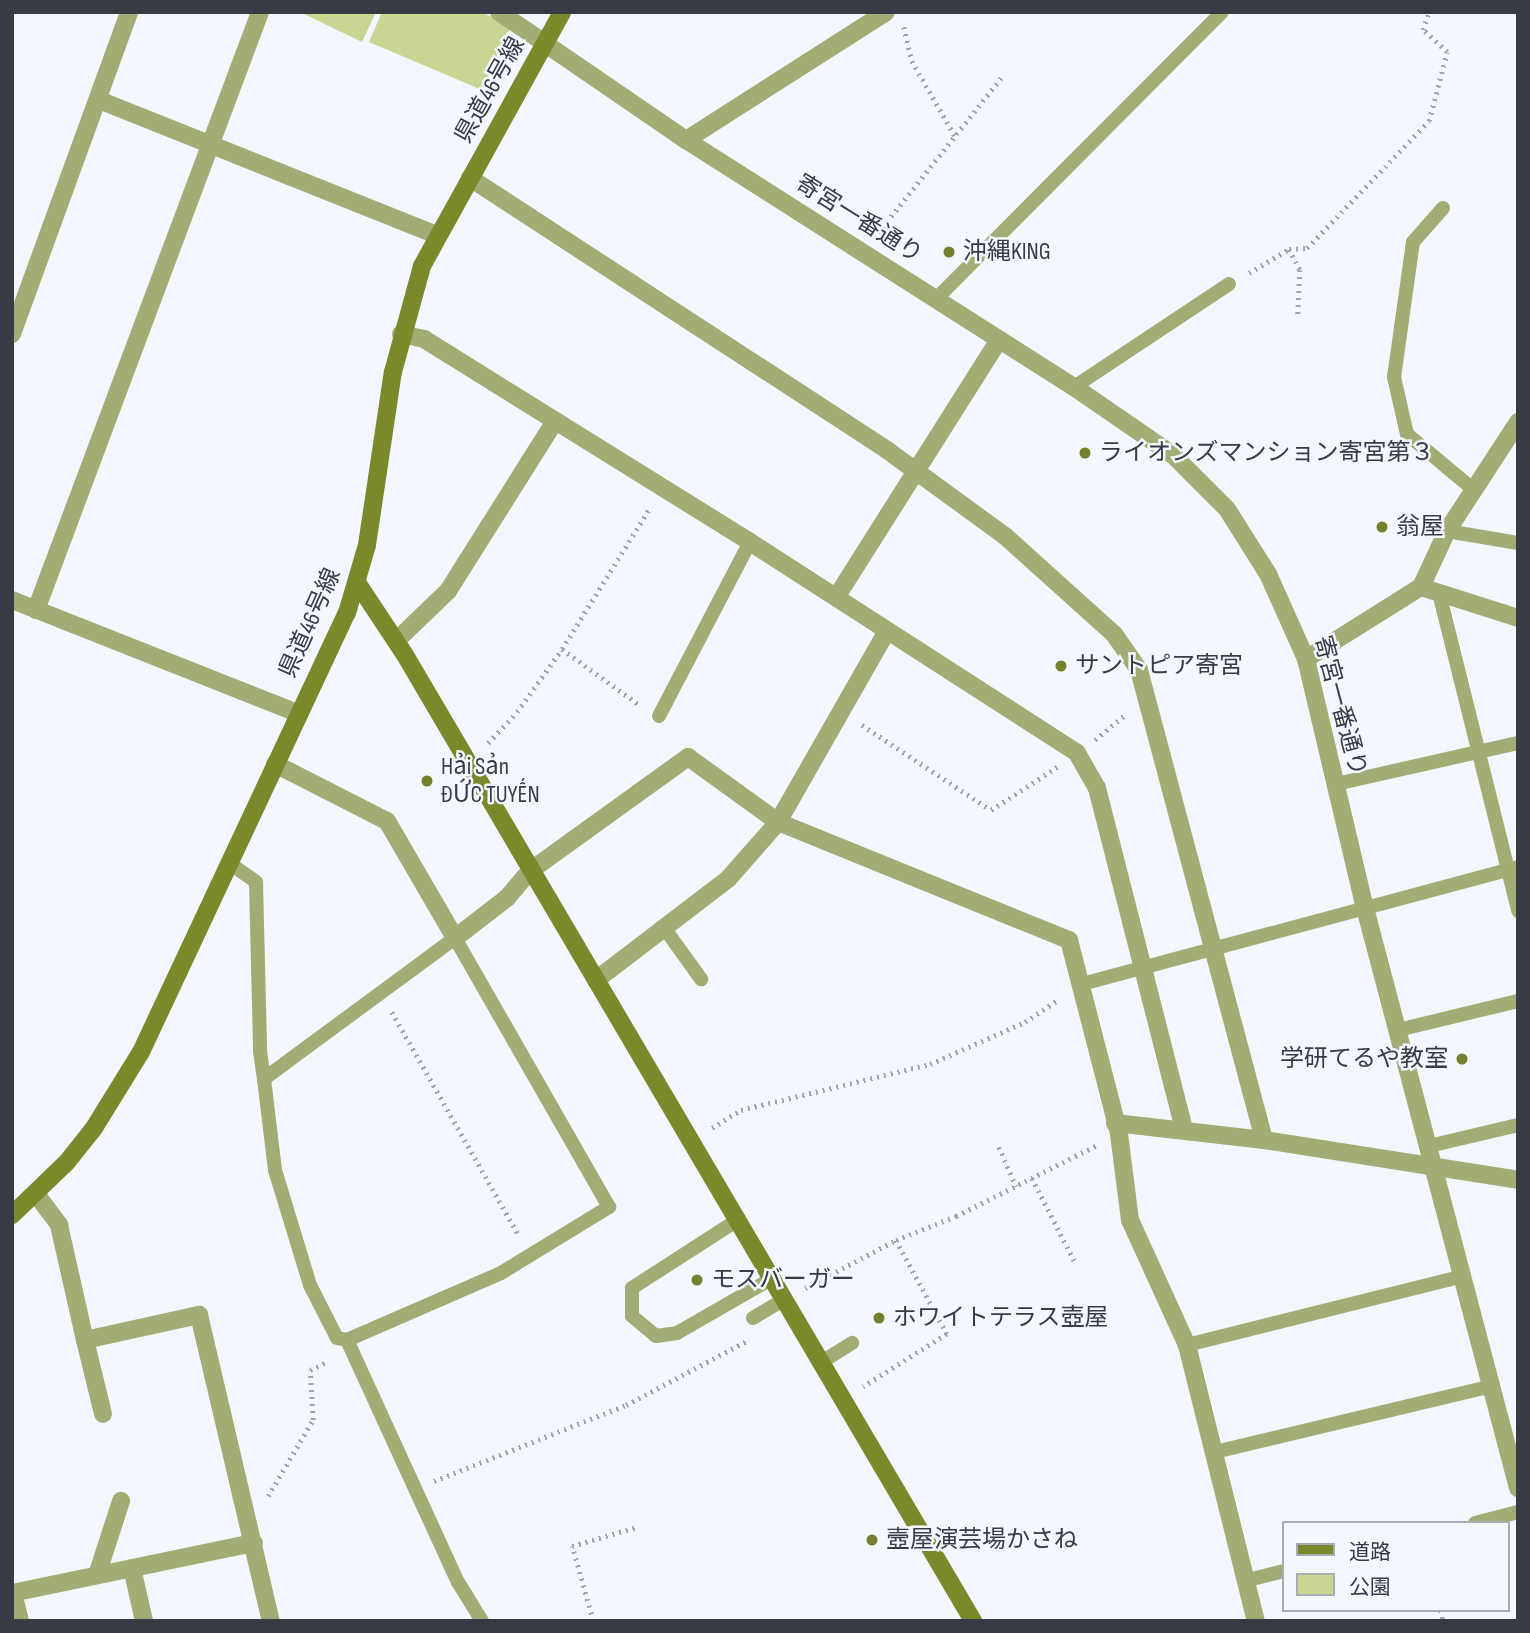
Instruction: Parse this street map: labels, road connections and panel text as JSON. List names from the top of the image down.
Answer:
{
  "streets": {
    "main road": ["県道46号線"],
    "street": ["寄宮一番通り"]
  },
  "crossings": [
    ["県道46号線", "寄宮一番通り"]
  ],
  "places": [
    "沖縄KING",
    "ライオンズマンション寄宮第３",
    "翁屋",
    "サントピア寄宮",
    "Hải Sản ĐỨC TUYẾN",
    "学研てるや教室",
    "モスバーガー",
    "ホワイトテラス壺屋",
    "壼屋演芸場かさね"
  ],
  "legend": ["道路", "公園"]
}
